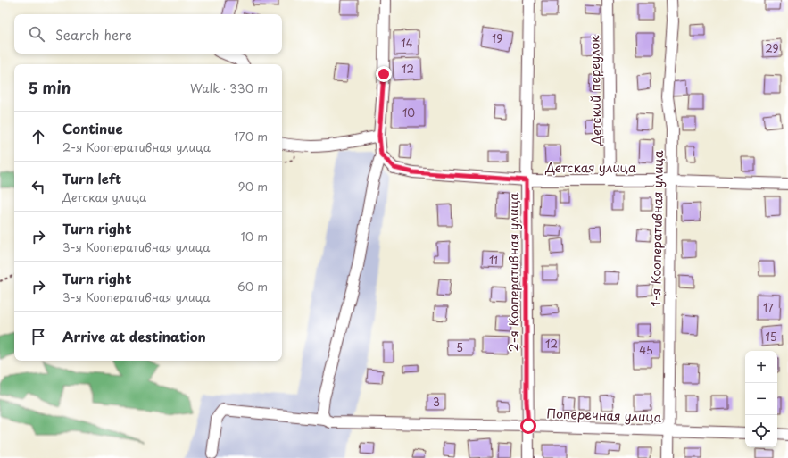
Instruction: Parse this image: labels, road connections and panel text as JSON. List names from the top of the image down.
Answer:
{
  "streets": {
    "street": [
      "Детский переулок",
      "Детская улица",
      "1-я Кооперативная улица",
      "2-я Кооперативная улица",
      "Поперечная улица"
    ]
  },
  "crossings": [
    ["Детский переулок", "Детская улица"],
    ["Детская улица", "1-я Кооперативная улица"],
    ["Детская улица", "2-я Кооперативная улица"],
    ["1-я Кооперативная улица", "Поперечная улица"],
    ["2-я Кооперативная улица", "Поперечная улица"]
  ],
  "house_numbers": [
    "19",
    "14",
    "29",
    "12",
    "10",
    "11",
    "17",
    "15",
    "12",
    "5",
    "45",
    "3"
  ],
  "page": {
    "search": "Search here",
    "heading": ["5 min", "Walk · 330 m"],
    "list": [
      ["Continue", "2-я Кооперативная улица", "170 m"],
      ["Turn left", "Детская улица", "90 m"],
      ["Turn right", "3-я Кооперативная улица", "10 m"],
      ["Turn right", "3-я Кооперативная улица", "60 m"],
      "Arrive at destination"
    ],
    "map_buttons": ["+", "−"]
  }
}
